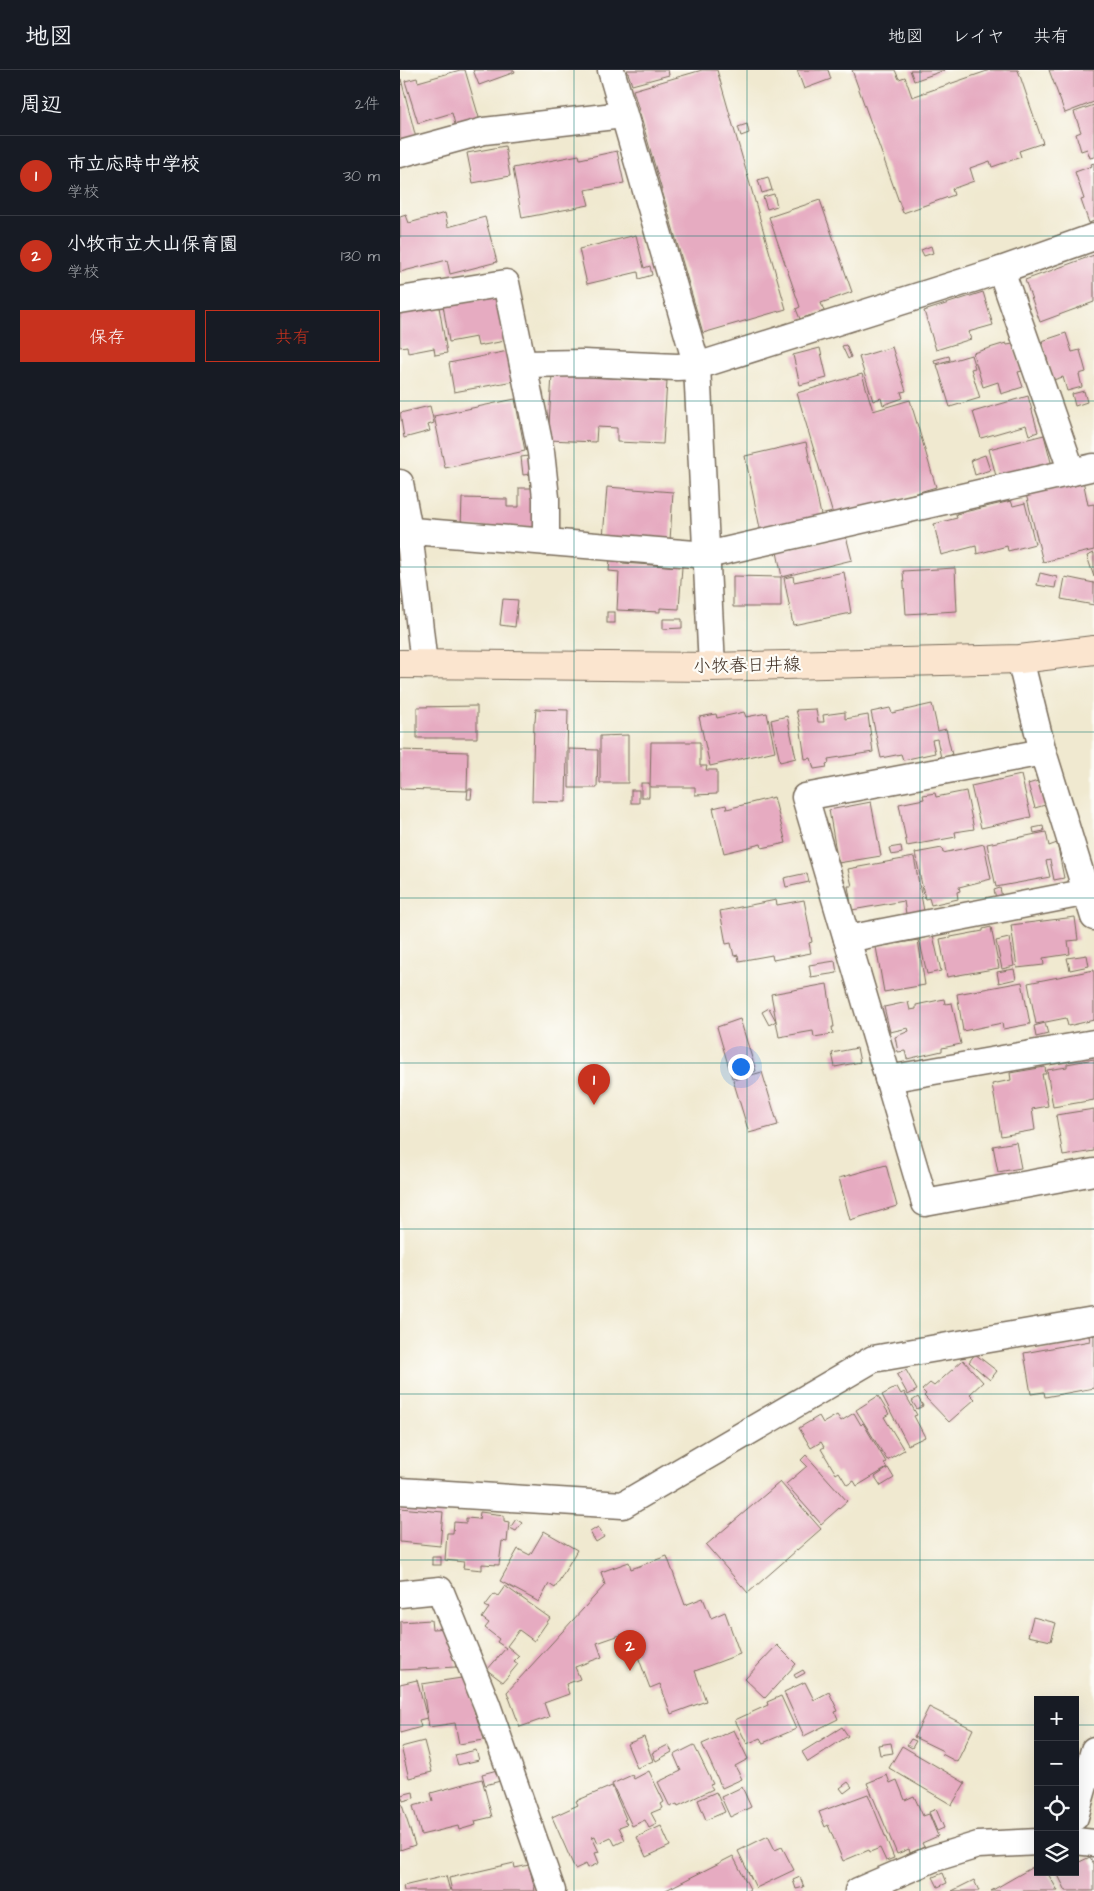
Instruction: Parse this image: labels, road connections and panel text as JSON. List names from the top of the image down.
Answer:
{
  "streets": {
    "main road": ["小牧春日井線"]
  },
  "page": {
    "header": "地図",
    "nav": ["地図", "レイヤ", "共有"],
    "heading": ["周辺", "2件"],
    "list": [
      {
        "mark": "1",
        "name": "市立応時中学校",
        "note": "学校",
        "value": "30 m"
      },
      {
        "mark": "2",
        "name": "小牧市立大山保育園",
        "note": "学校",
        "value": "130 m"
      }
    ],
    "buttons": ["保存", "共有"],
    "pins": ["1", "2"],
    "map_buttons": ["+", "−"]
  }
}
